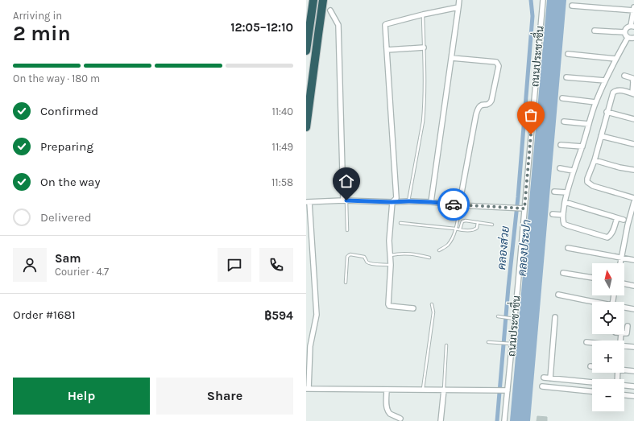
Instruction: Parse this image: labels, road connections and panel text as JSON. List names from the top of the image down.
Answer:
{
  "streets": {
    "street": ["ถนนประชาชื่น"]
  },
  "water": ["คลองส่วย", "คลองประปา"],
  "north": "top",
  "page": {
    "heading": ["2 min", "Arriving in", "12:05–12:10"],
    "panel": [
      "Sam",
      "Courier · 4.7",
      "Order #1681",
      "฿594"
    ],
    "bar": "On the way · 180 m",
    "list": [
      ["Confirmed", "11:40"],
      ["Preparing", "11:49"],
      ["On the way", "11:58"],
      "Delivered"
    ],
    "map_buttons": ["+", "−"],
    "buttons": ["Help", "Share"]
  }
}
